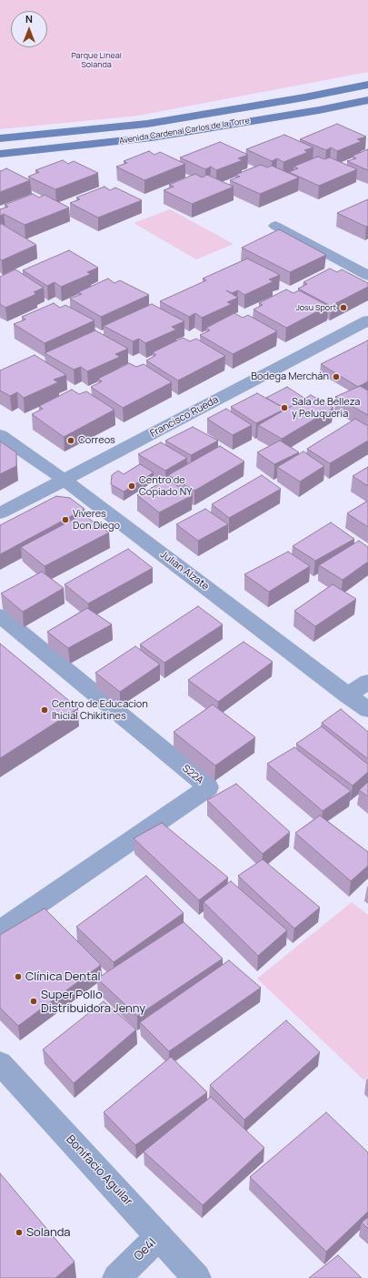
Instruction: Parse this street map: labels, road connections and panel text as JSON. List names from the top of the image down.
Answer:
{
  "streets": {
    "street": [
      "Avenida Cardenal Carlos de la Torre",
      "Francisco Rueda",
      "Julian Alzate",
      "S22A",
      "Bonifacio Aguilar",
      "Oe4I"
    ]
  },
  "crossings": [
    ["Francisco Rueda", "Julian Alzate"],
    ["Bonifacio Aguilar", "Oe4I"]
  ],
  "parks": ["Parque Lineal Solanda"],
  "places": [
    "Josu Sport",
    "Bodega Merchán",
    "Sala de Belleza y Peluqueria",
    "Correos",
    "Centro de Copiado NY",
    "Viveres Don Diego",
    "Centro de Educacion Ihicial Chikitines",
    "Clínica Dental",
    "Super Pollo Distribuidora Jenny",
    "Solanda"
  ],
  "north": "top"
}
